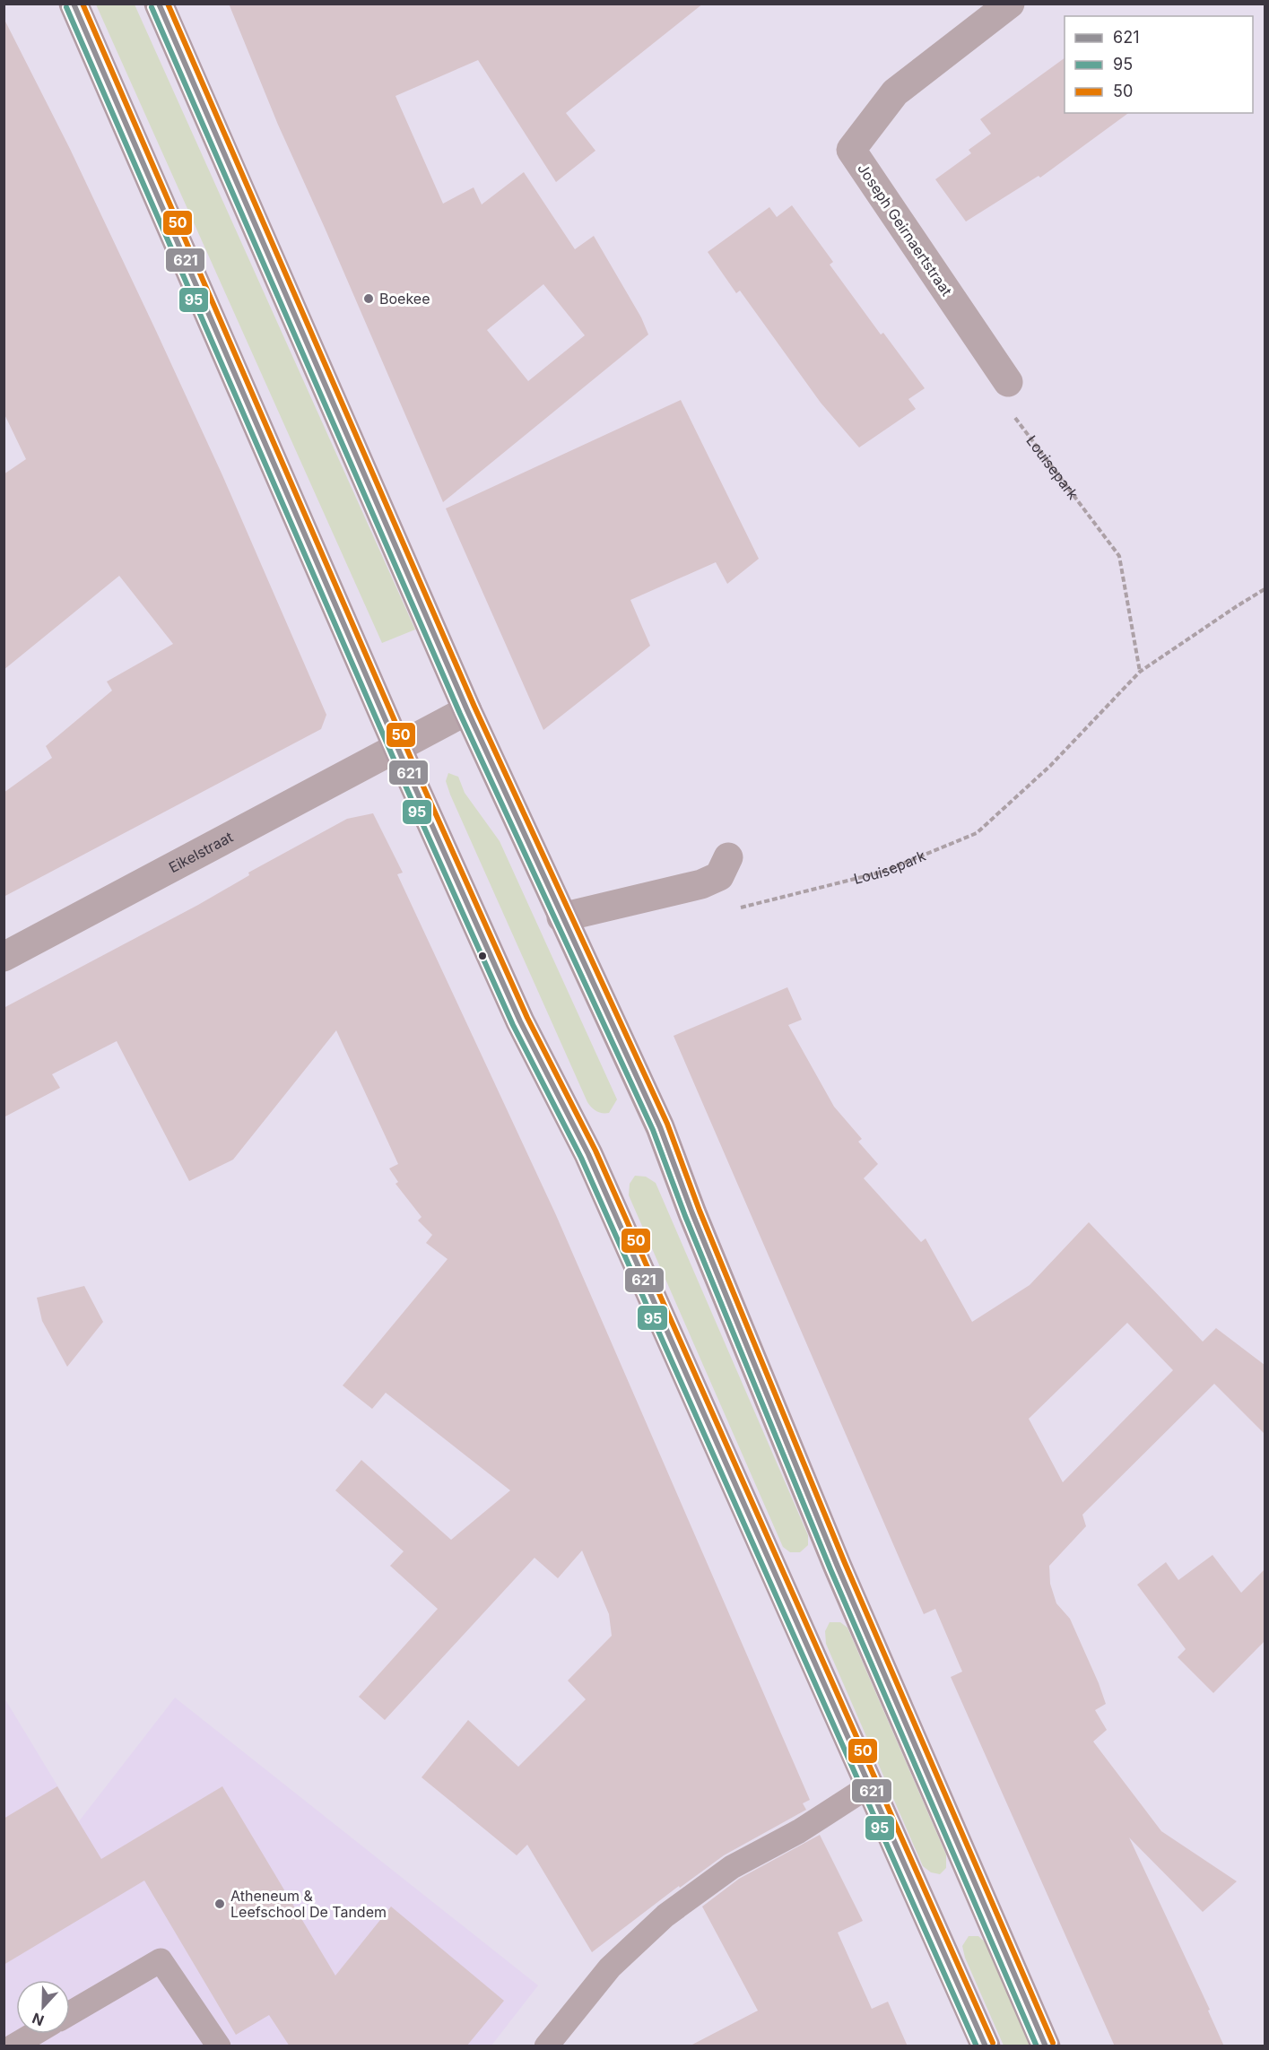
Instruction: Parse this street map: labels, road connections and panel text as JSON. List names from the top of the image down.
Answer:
{
  "streets": {
    "street": ["Joseph Geirnaertstraat", "Eikelstraat"],
    "path": ["Louisepark"]
  },
  "crossings": [
    ["Joseph Geirnaertstraat", "Louisepark"]
  ],
  "places": ["Boekee", "Atheneum & Leefschool De Tandem"],
  "lines": ["transit line 621", "transit line 50", "transit line 95"],
  "legend": ["621", "95", "50"],
  "north": "bottom"
}
